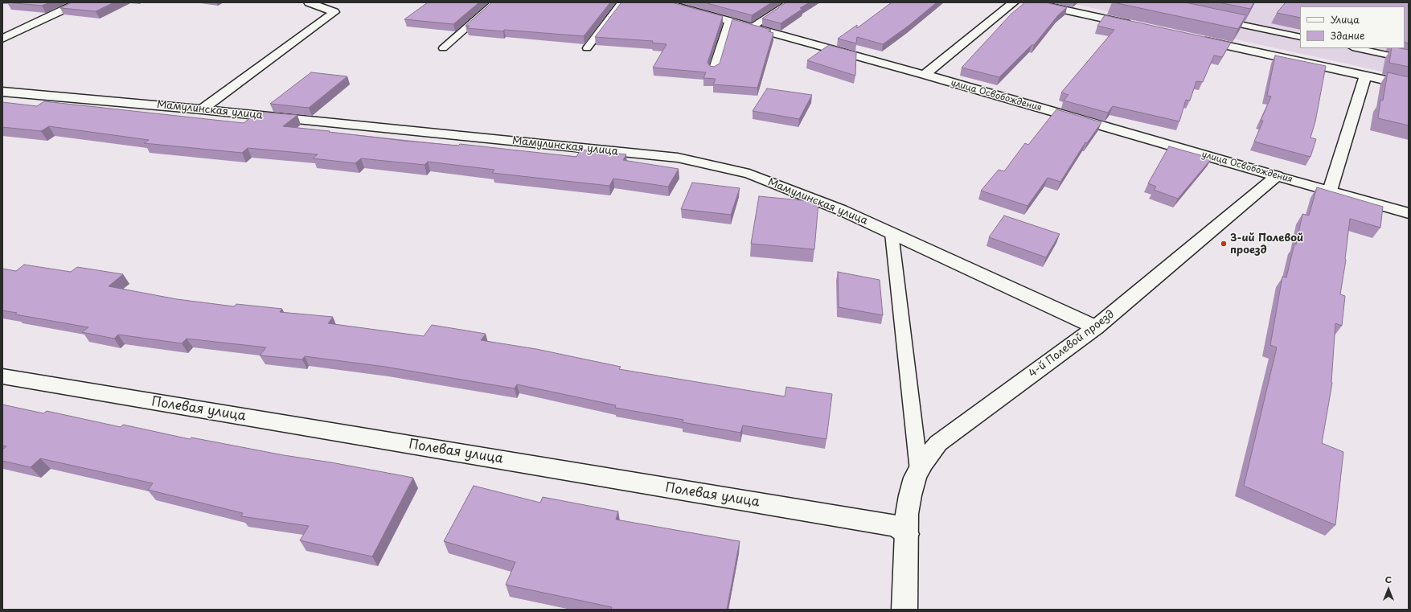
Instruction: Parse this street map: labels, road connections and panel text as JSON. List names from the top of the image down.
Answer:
{
  "streets": {
    "street": [
      "улица Освобождения",
      "Мамулинская улица",
      "4-й Полевой проезд",
      "Полевая улица"
    ]
  },
  "crossings": [
    ["улица Освобождения", "4-й Полевой проезд"],
    ["Мамулинская улица", "4-й Полевой проезд"],
    ["4-й Полевой проезд", "Полевая улица"]
  ],
  "places": ["3-ий Полевой проезд"],
  "legend": ["Улица", "Здание"],
  "north": "top"
}
